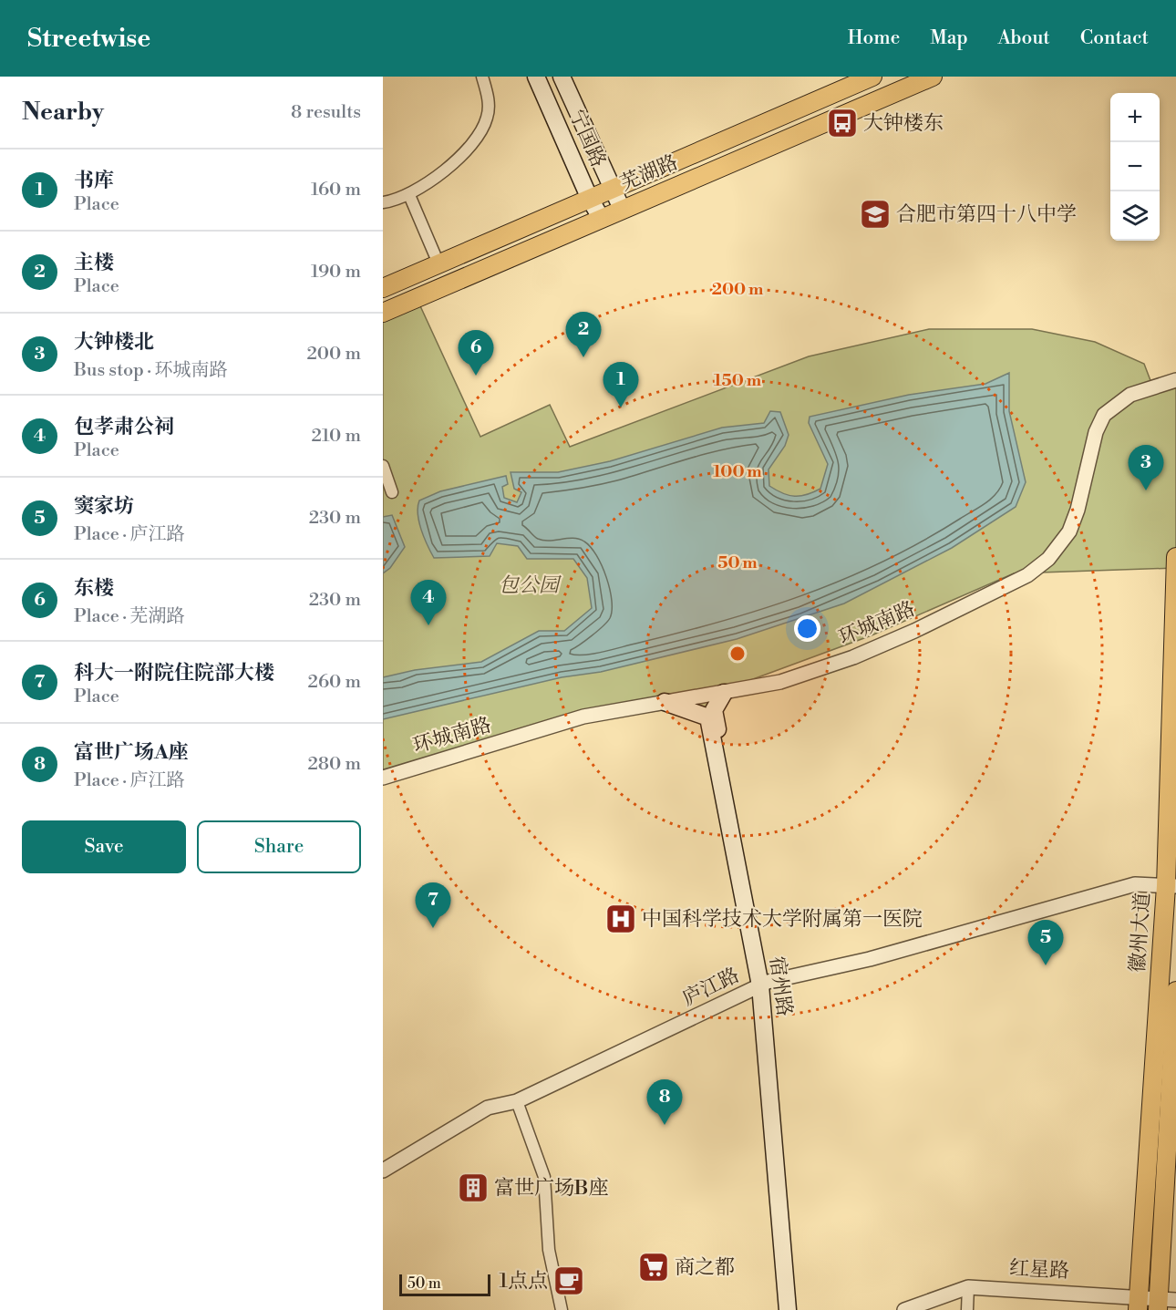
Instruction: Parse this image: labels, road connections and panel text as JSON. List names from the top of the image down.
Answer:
{
  "streets": {
    "main road": [
      "宁国路",
      "芜湖路",
      "徽州大道",
      "宿州路"
    ],
    "street": ["环城南路", "庐江路", "红星路"]
  },
  "crossings": [
    ["宁国路", "芜湖路"],
    ["环城南路", "宿州路"],
    ["徽州大道", "庐江路"],
    ["徽州大道", "红星路"],
    ["宿州路", "庐江路"]
  ],
  "parks": ["包公园"],
  "places": {
    "bus stop": ["大钟楼东"],
    "school or university": ["合肥市第四十八中学"],
    "hospital": ["中国科学技术大学附属第一医院"],
    "building": ["富世广场B座"],
    "supermarket": ["商之都"],
    "cafe": ["1点点"]
  },
  "scale_bar": "50 m",
  "page": {
    "header": "Streetwise",
    "nav": [
      "Home",
      "Map",
      "About",
      "Contact"
    ],
    "heading": ["Nearby", "8 results"],
    "map_buttons": ["+", "−"],
    "list": [
      {
        "mark": "1",
        "name": "书库",
        "note": "Place",
        "value": "160 m"
      },
      {
        "mark": "2",
        "name": "主楼",
        "note": "Place",
        "value": "190 m"
      },
      {
        "mark": "3",
        "name": "大钟楼北",
        "note": "Bus stop · 环城南路",
        "value": "200 m"
      },
      {
        "mark": "4",
        "name": "包孝肃公祠",
        "note": "Place",
        "value": "210 m"
      },
      {
        "mark": "5",
        "name": "窦家坊",
        "note": "Place · 庐江路",
        "value": "230 m"
      },
      {
        "mark": "6",
        "name": "东楼",
        "note": "Place · 芜湖路",
        "value": "230 m"
      },
      {
        "mark": "7",
        "name": "科大一附院住院部大楼",
        "note": "Place",
        "value": "260 m"
      },
      {
        "mark": "8",
        "name": "富世广场A座",
        "note": "Place · 庐江路",
        "value": "280 m"
      }
    ],
    "pins": [
      "2",
      "6",
      "1",
      "3",
      "4",
      "7",
      "5",
      "8"
    ],
    "buttons": ["Save", "Share"],
    "scale": "50 m"
  },
  "rings": [
    "200 m",
    "150 m",
    "100 m",
    "50 m"
  ]
}
